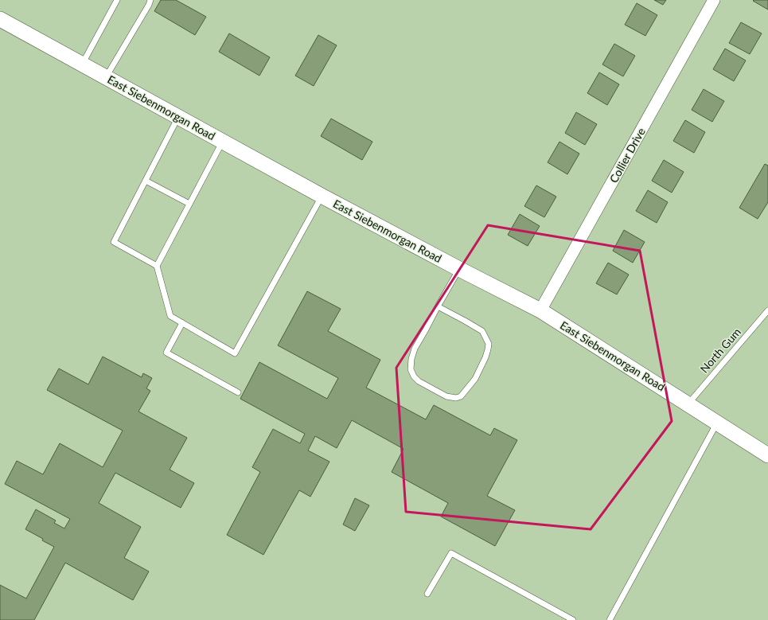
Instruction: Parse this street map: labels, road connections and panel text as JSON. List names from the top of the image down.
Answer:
{
  "streets": {
    "street": ["East Siebenmorgan Road", "Collier Drive"],
    "lane": ["North Gum"]
  },
  "crossings": [
    ["East Siebenmorgan Road", "Collier Drive"],
    ["East Siebenmorgan Road", "North Gum"]
  ]
}
